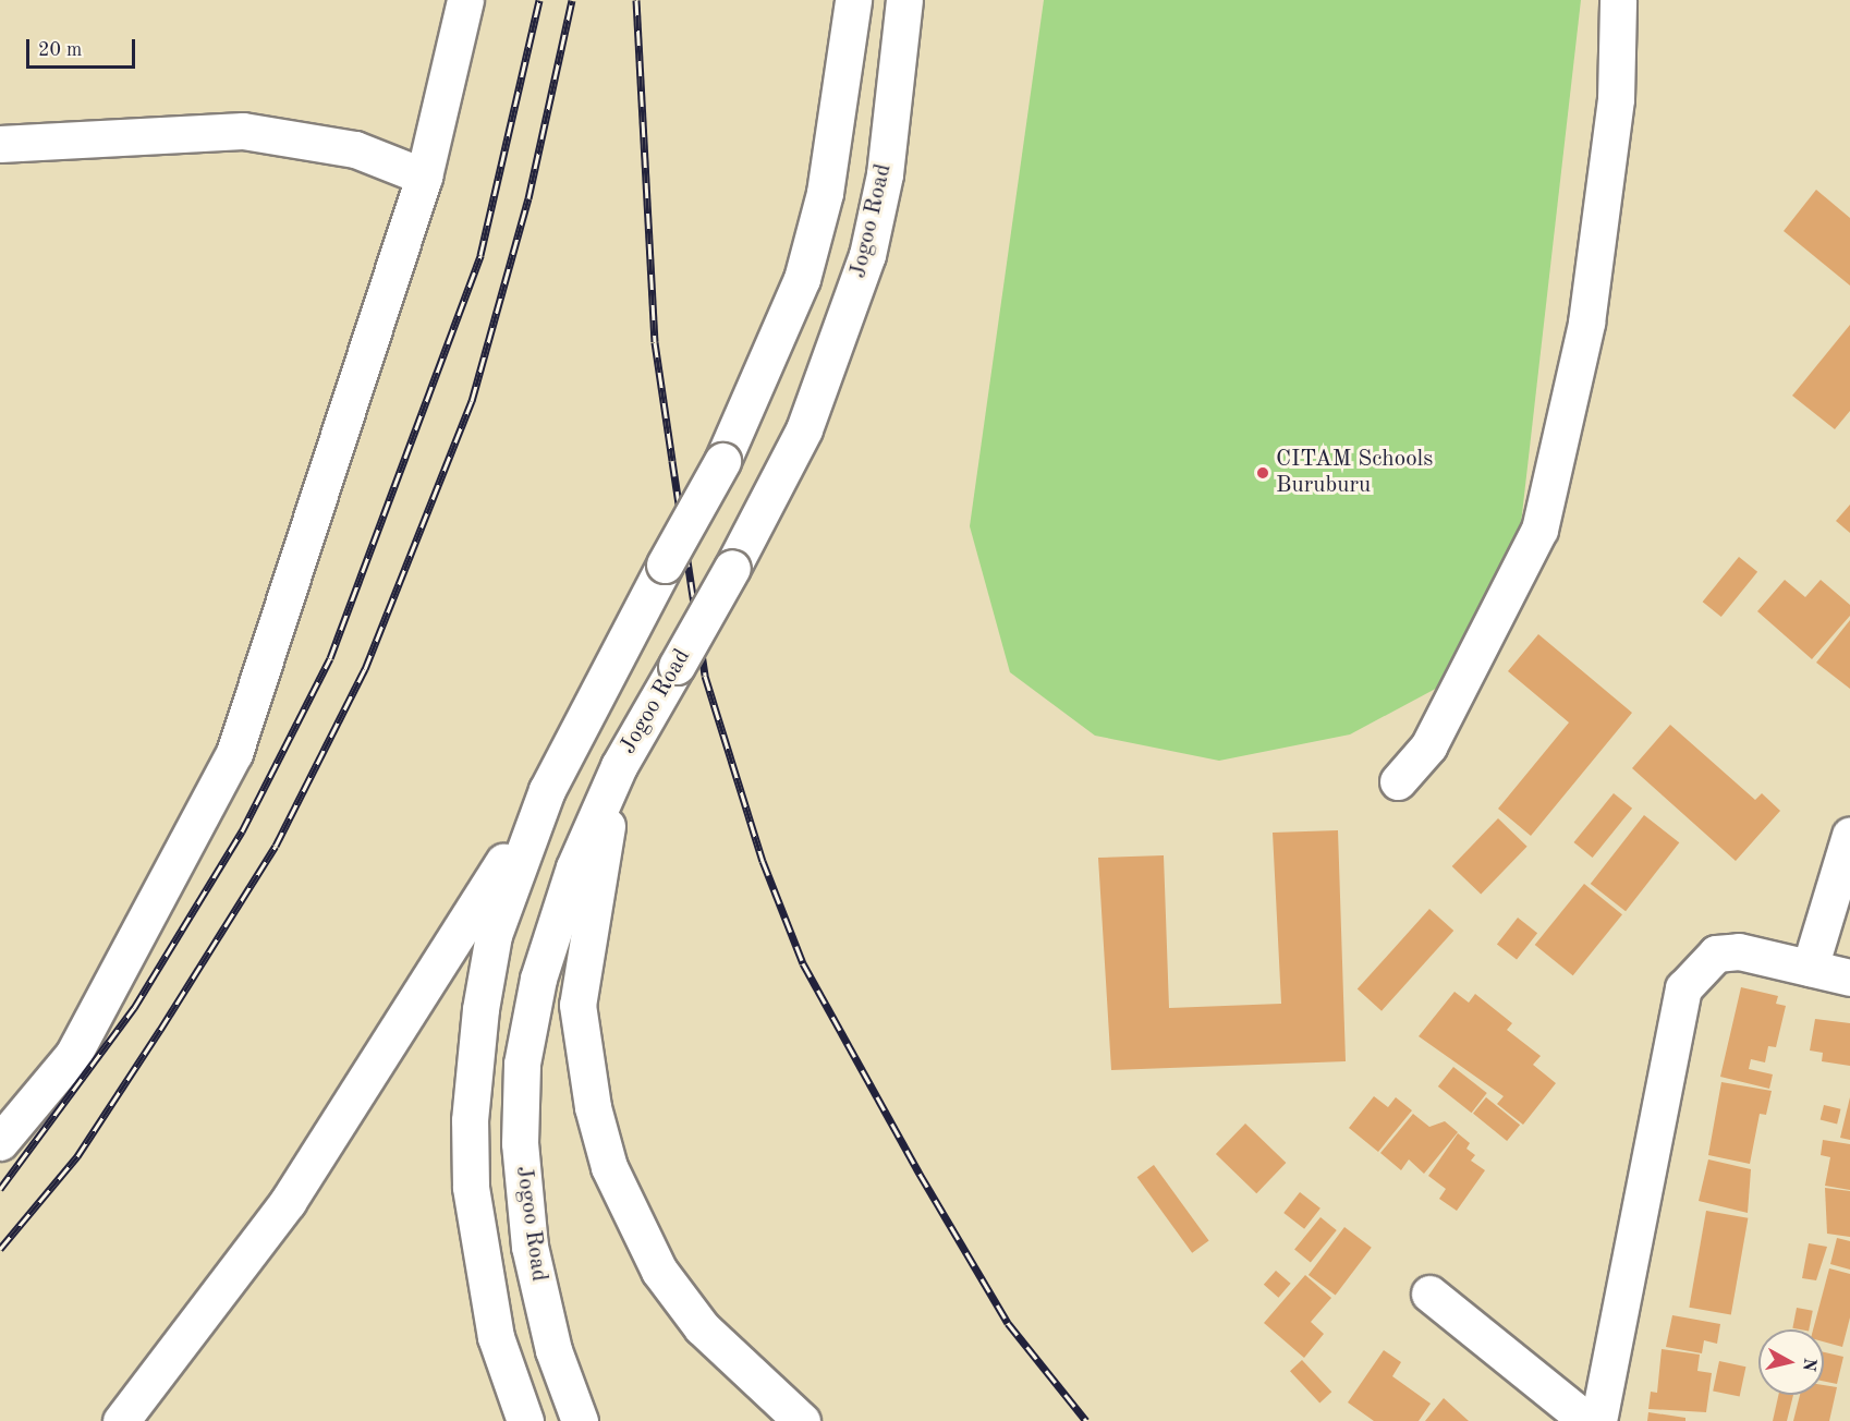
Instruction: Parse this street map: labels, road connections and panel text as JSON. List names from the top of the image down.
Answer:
{
  "streets": {
    "main road": ["Jogoo Road"]
  },
  "places": ["CITAM Schools Buruburu"],
  "scale_bar": "20 m",
  "north": "right"
}
